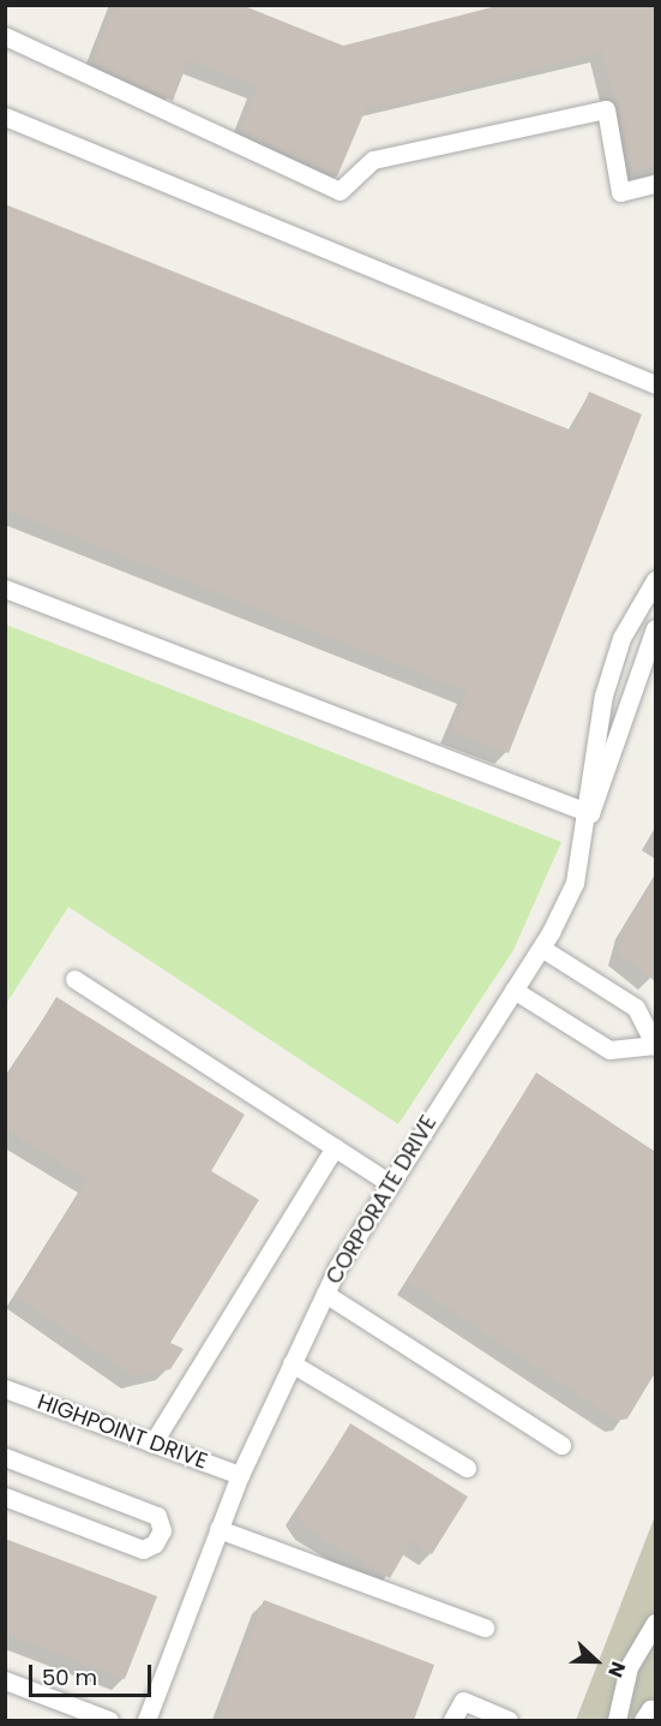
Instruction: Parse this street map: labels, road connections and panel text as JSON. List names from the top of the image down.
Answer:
{
  "streets": {
    "street": ["CORPORATE DRIVE", "HIGHPOINT DRIVE"]
  },
  "crossings": [
    ["CORPORATE DRIVE", "HIGHPOINT DRIVE"]
  ],
  "scale_bar": "50 m",
  "north": "right"
}
